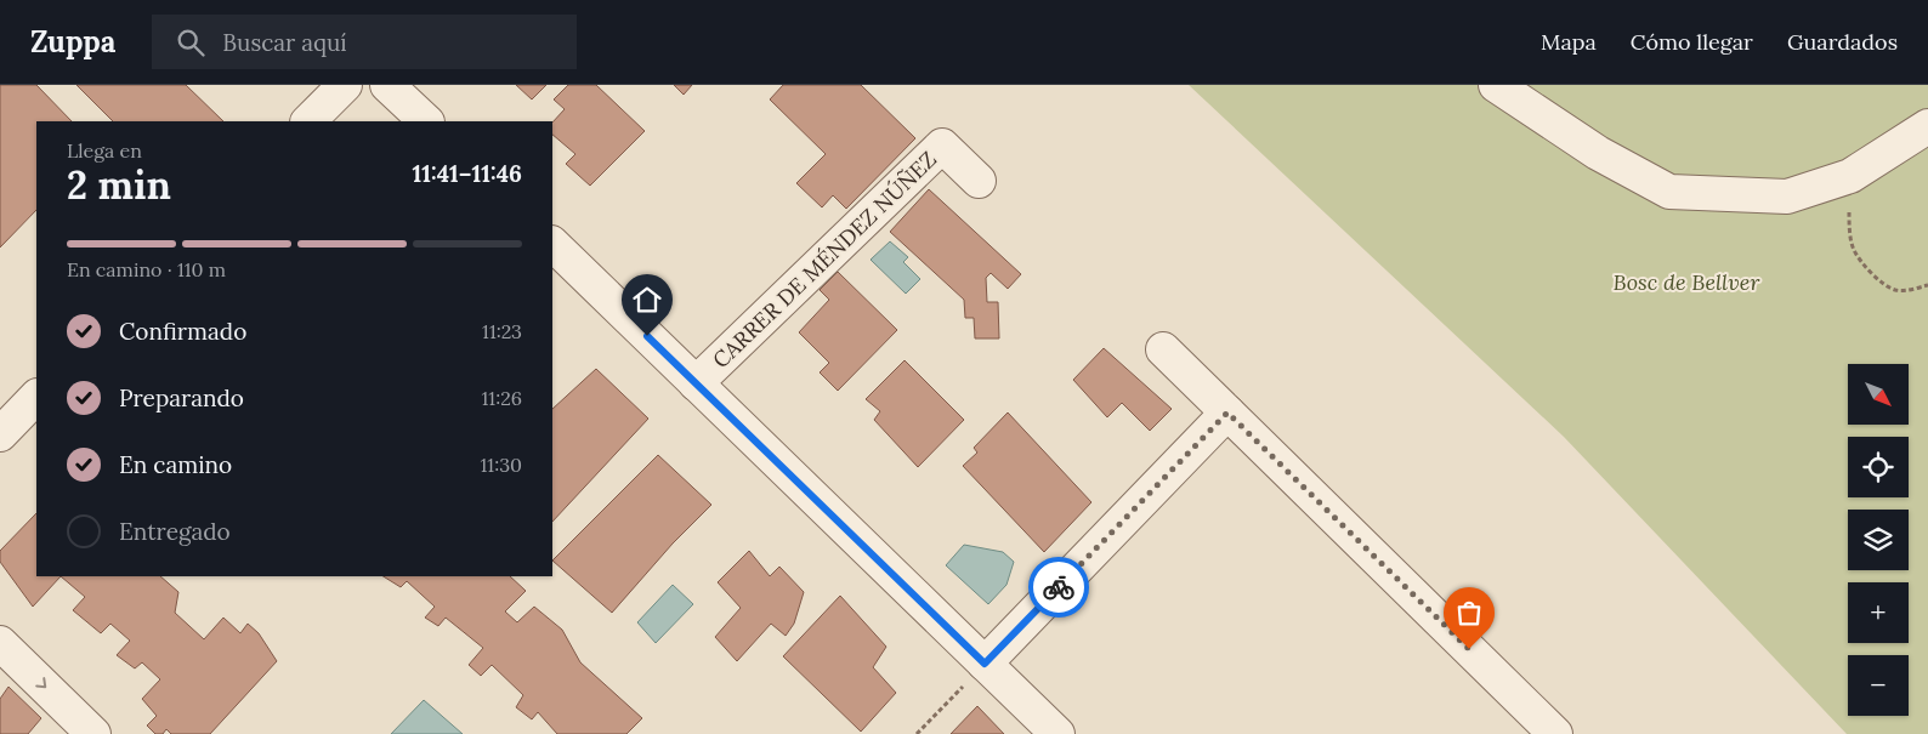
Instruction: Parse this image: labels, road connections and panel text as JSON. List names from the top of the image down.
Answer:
{
  "streets": {
    "street": ["CARRER DE MÉNDEZ NÚÑEZ"]
  },
  "parks": ["Bosc de Bellver"],
  "north": "bottom right",
  "page": {
    "header": "Zuppa",
    "search": "Buscar aquí",
    "nav": ["Mapa", "Cómo llegar", "Guardados"],
    "heading": ["2 min", "Llega en", "11:41–11:46"],
    "bar": "En camino · 110 m",
    "list": [
      ["Confirmado", "11:23"],
      ["Preparando", "11:26"],
      ["En camino", "11:30"],
      "Entregado"
    ],
    "map_buttons": ["+", "−"]
  }
}
